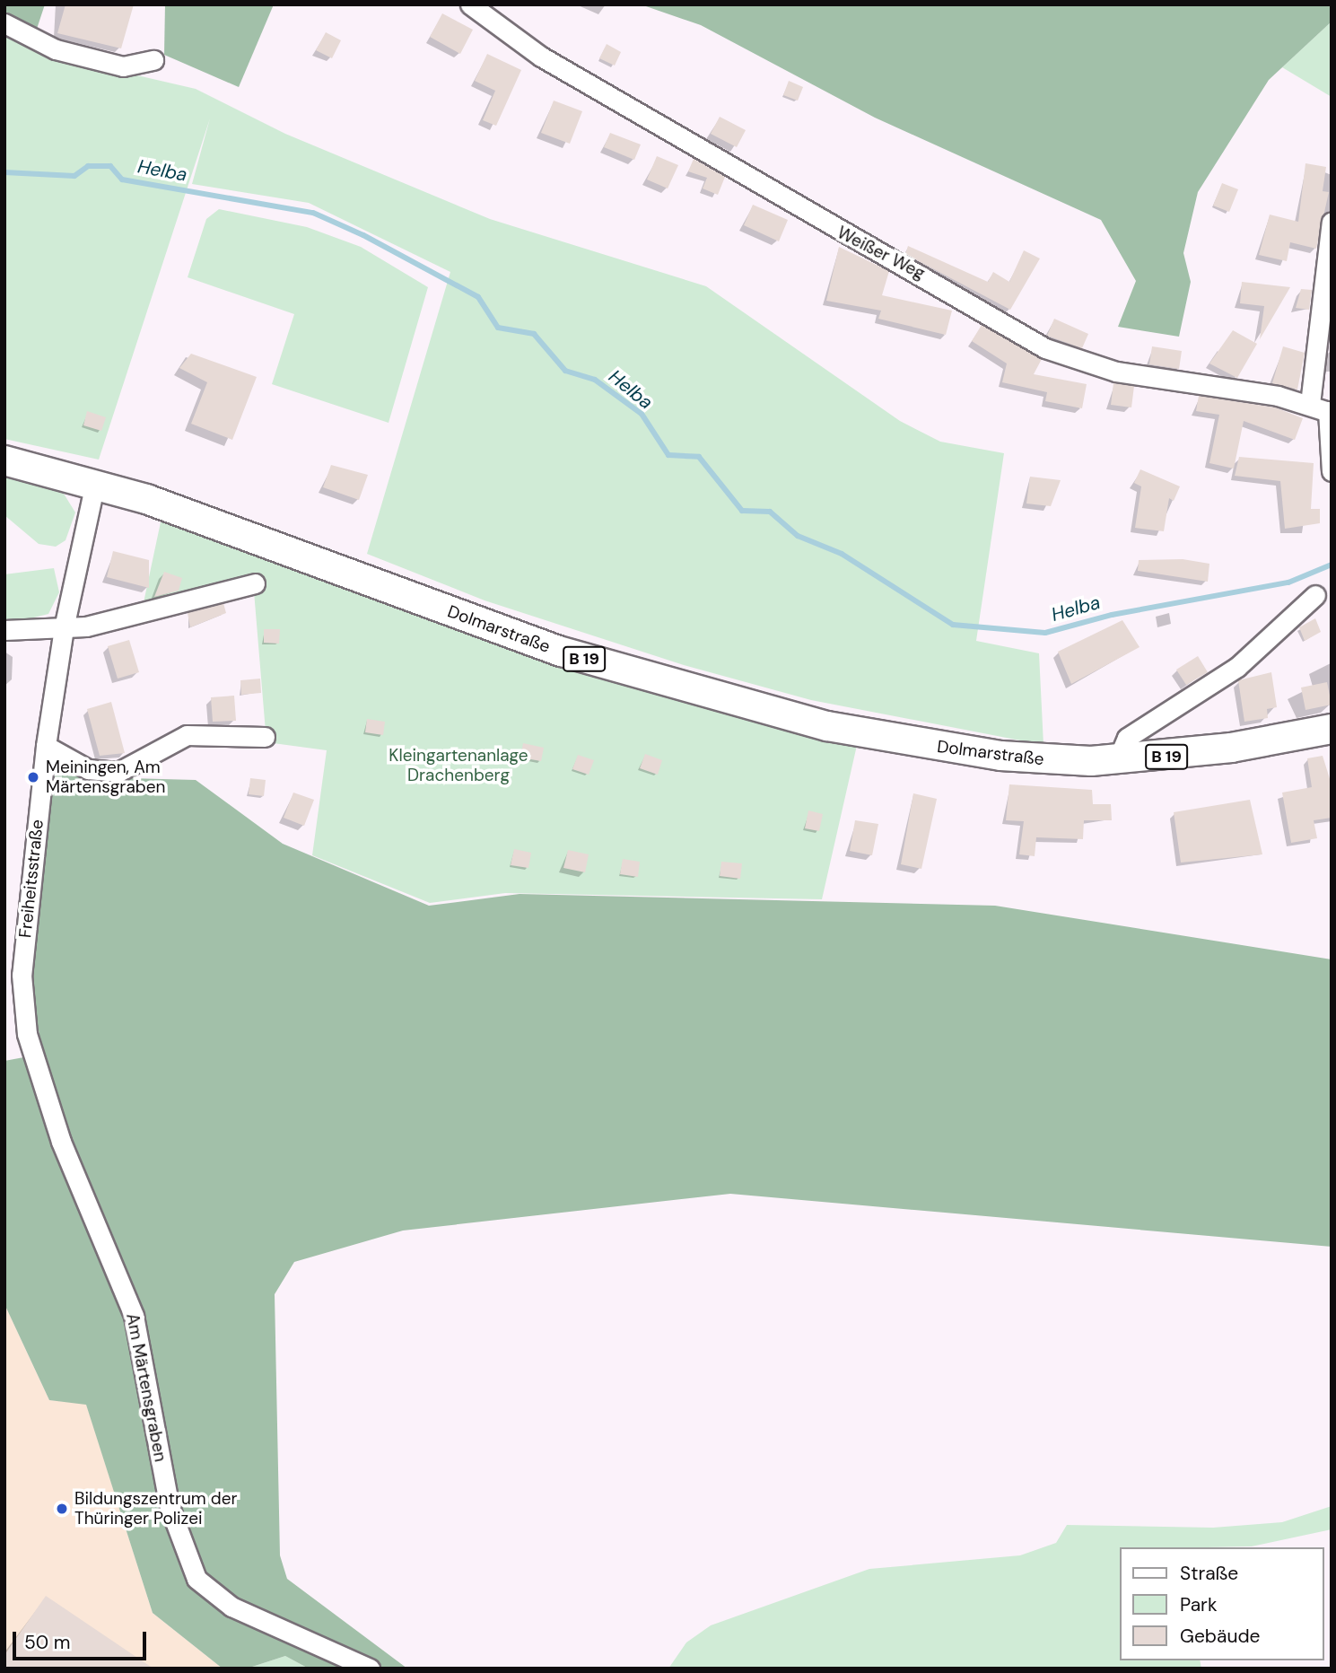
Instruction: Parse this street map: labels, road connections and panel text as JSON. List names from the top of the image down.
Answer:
{
  "streets": {
    "main road": ["Dolmarstraße", "B 19"],
    "street": ["Weißer Weg", "Freiheitsstraße", "Am Märtensgraben"]
  },
  "crossings": [
    ["Freiheitsstraße", "Am Märtensgraben"]
  ],
  "water": ["Helba"],
  "parks": ["Kleingartenanlage Drachenberg"],
  "places": ["Meiningen, Am Märtensgraben", "Bildungszentrum der Thüringer Polizei"],
  "legend": ["Straße", "Park", "Gebäude"],
  "scale_bar": "50 m"
}
